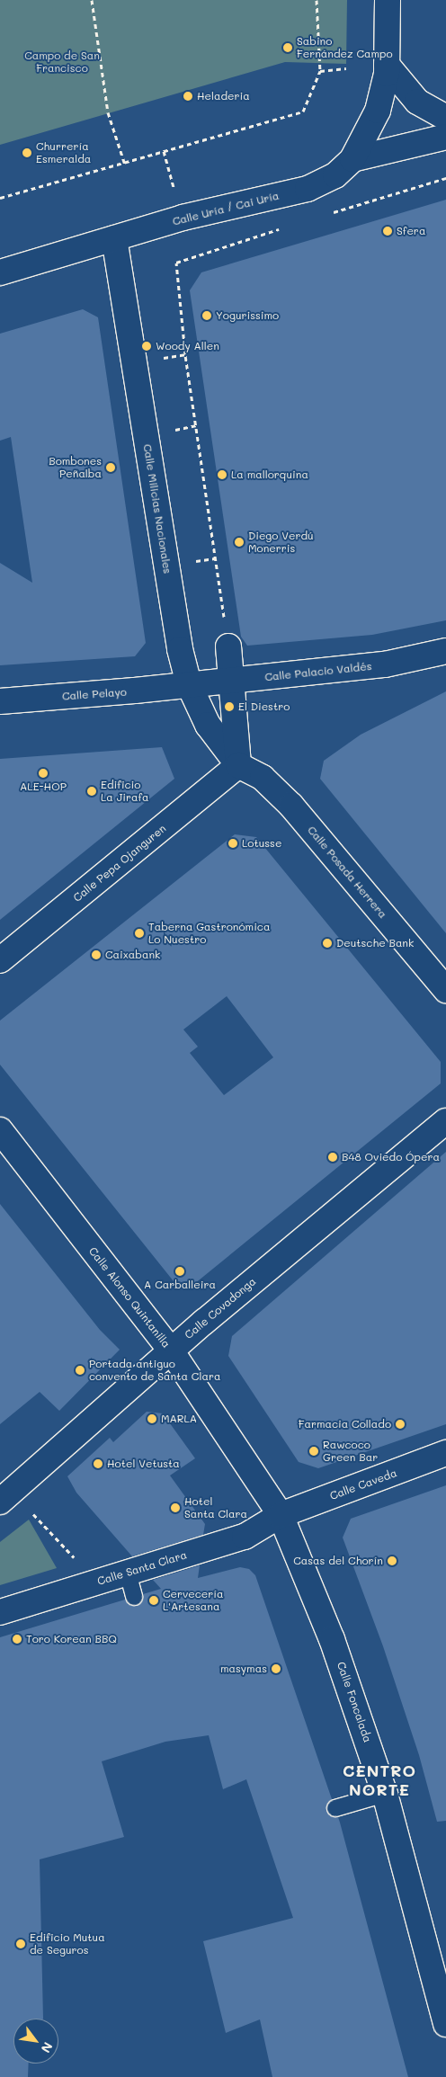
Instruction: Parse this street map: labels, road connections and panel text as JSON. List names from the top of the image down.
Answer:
{
  "streets": {
    "street": [
      "Calle Uría / Cai Uría",
      "Calle Milicias Nacionales",
      "Calle Palacio Valdés",
      "Calle Pelayo",
      "Calle Pepa Ojanguren",
      "Calle Posada Herrera",
      "Calle Alonso Quintanilla",
      "Calle Covadonga",
      "Calle Caveda",
      "Calle Santa Clara",
      "Calle Foncalada"
    ]
  },
  "crossings": [
    ["Calle Uría / Cai Uría", "Calle Milicias Nacionales"],
    ["Calle Milicias Nacionales", "Calle Palacio Valdés"],
    ["Calle Milicias Nacionales", "Calle Pelayo"],
    ["Calle Milicias Nacionales", "Calle Pepa Ojanguren"],
    ["Calle Milicias Nacionales", "Calle Posada Herrera"],
    ["Calle Palacio Valdés", "Calle Pelayo"],
    ["Calle Pepa Ojanguren", "Calle Posada Herrera"],
    ["Calle Alonso Quintanilla", "Calle Covadonga"],
    ["Calle Alonso Quintanilla", "Calle Caveda"],
    ["Calle Alonso Quintanilla", "Calle Santa Clara"],
    ["Calle Alonso Quintanilla", "Calle Foncalada"],
    ["Calle Caveda", "Calle Santa Clara"],
    ["Calle Caveda", "Calle Foncalada"],
    ["Calle Santa Clara", "Calle Foncalada"]
  ],
  "districts": ["CENTRO NORTE"],
  "parks": ["Campo de San Francisco"],
  "places": [
    "Sabino Fernández Campo",
    "Heladeria",
    "Churrería Esmeralda",
    "Sfera",
    "Yogurissimo",
    "Woody Allen",
    "Bombones Peñalba",
    "La mallorquina",
    "Diego Verdú Monerris",
    "El Diestro",
    "ALE-HOP",
    "Edificio La Jirafa",
    "Lotusse",
    "Taberna Gastronómica Lo Nuestro",
    "Deutsche Bank",
    "Caixabank",
    "B48 Oviedo Ópera",
    "A Carballeira",
    "Portada antiguo convento de Santa Clara",
    "MARLA",
    "Farmacia Collado",
    "Rawcoco Green Bar",
    "Hotel Vetusta",
    "Hotel Santa Clara",
    "Casas del Chorín",
    "Cervecería L'Artesana",
    "Toro Korean BBQ",
    "masymas",
    "Edificio Mutua de Seguros"
  ],
  "north": "bottom right"
}
